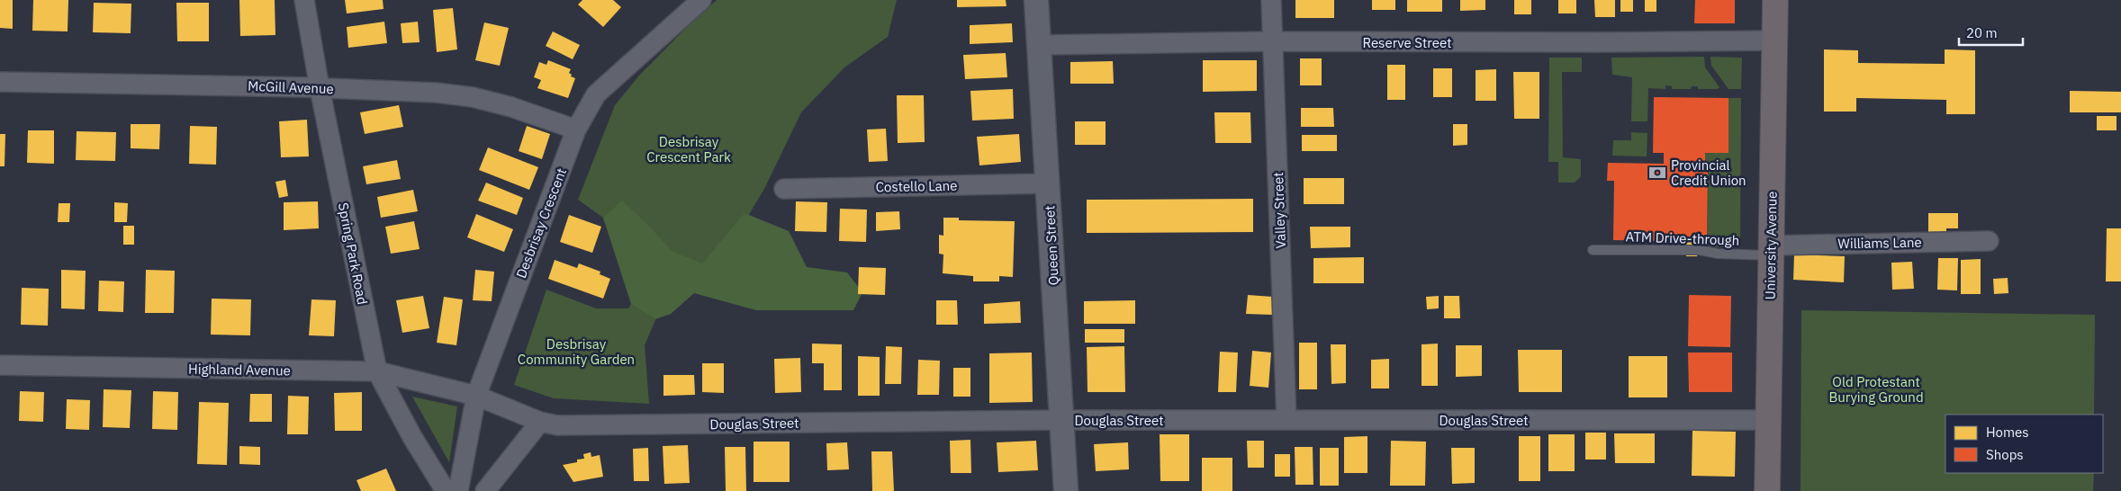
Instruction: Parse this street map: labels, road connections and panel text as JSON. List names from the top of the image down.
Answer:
{
  "streets": {
    "main road": ["University Avenue"],
    "street": [
      "Reserve Street",
      "McGill Avenue",
      "Costello Lane",
      "Valley Street",
      "Desbrisay Crescent",
      "Williams Lane",
      "Queen Street",
      "Spring Park Road",
      "Highland Avenue",
      "Douglas Street"
    ],
    "lane": ["ATM Drive-through"]
  },
  "crossings": [
    ["Reserve Street", "Valley Street"],
    ["Reserve Street", "Queen Street"],
    ["Reserve Street", "University Avenue"],
    ["McGill Avenue", "Desbrisay Crescent"],
    ["McGill Avenue", "Spring Park Road"],
    ["Costello Lane", "Queen Street"],
    ["Valley Street", "Douglas Street"],
    ["Desbrisay Crescent", "Highland Avenue"],
    ["Desbrisay Crescent", "Douglas Street"],
    ["ATM Drive-through", "Williams Lane"],
    ["ATM Drive-through", "University Avenue"],
    ["Williams Lane", "University Avenue"],
    ["Queen Street", "Douglas Street"],
    ["University Avenue", "Douglas Street"],
    ["Spring Park Road", "Highland Avenue"],
    ["Highland Avenue", "Douglas Street"]
  ],
  "parks": ["Desbrisay Crescent Park", "Desbrisay Community Garden", "Old Protestant Burying Ground"],
  "places": {
    "bank": ["Provincial Credit Union"]
  },
  "legend": ["Homes", "Shops"],
  "scale_bar": "20 m"
}
